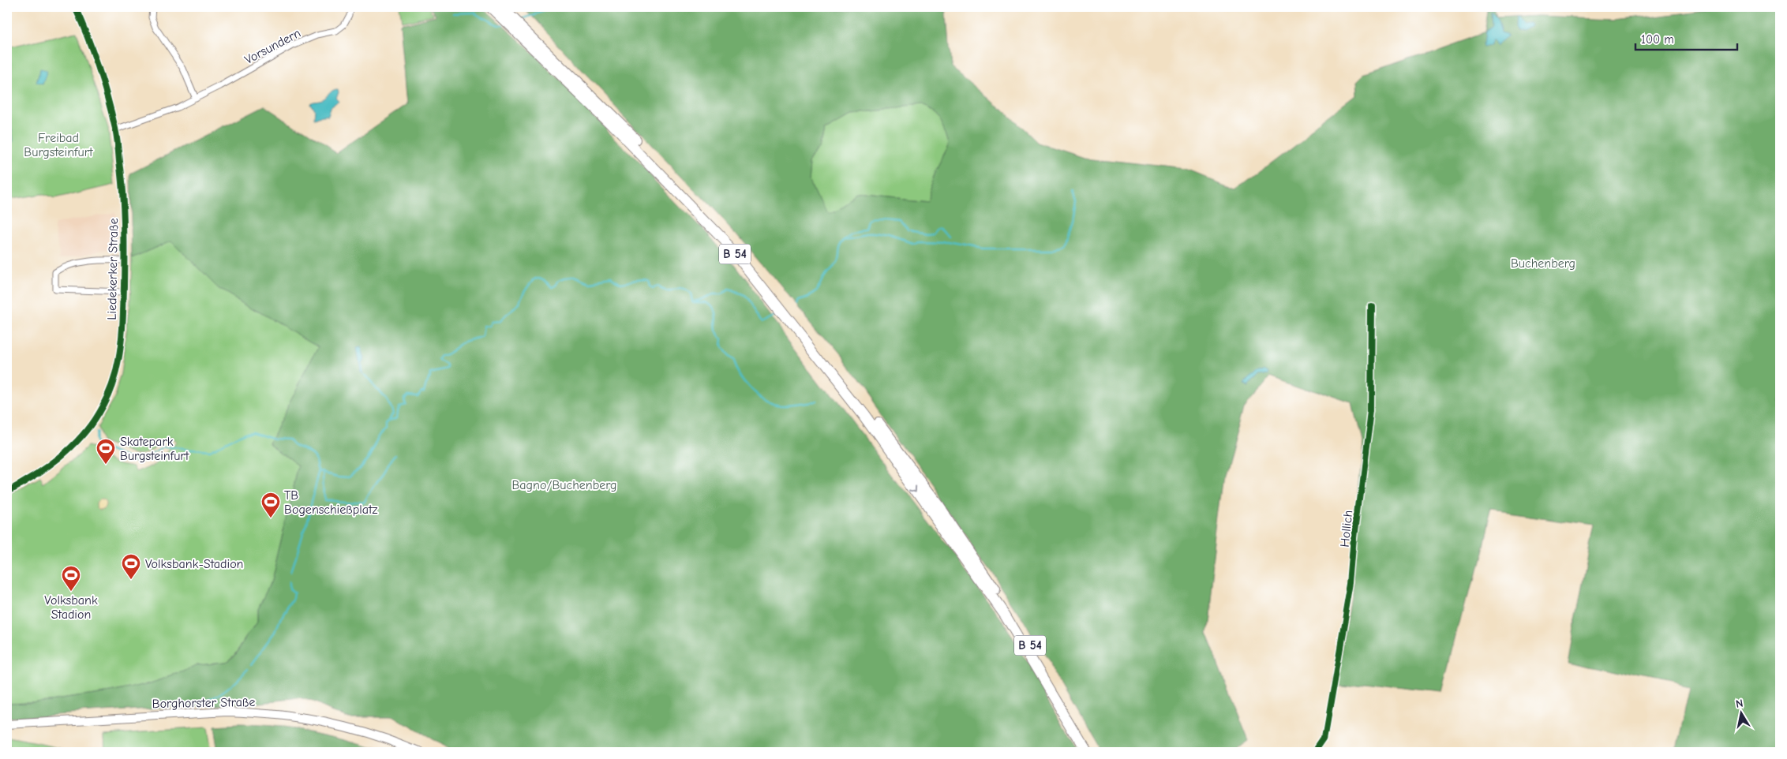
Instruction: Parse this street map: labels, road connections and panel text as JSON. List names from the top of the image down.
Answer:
{
  "streets": {
    "highway": ["B 54"],
    "main road": ["Borghorster Straße"],
    "street": ["Vorsundern", "Liedekerker Straße", "Hollich"]
  },
  "crossings": [
    ["Vorsundern", "Liedekerker Straße"]
  ],
  "parks": ["Freibad Burgsteinfurt", "Buchenberg", "Bagno/Buchenberg"],
  "places": {
    "sports": [
      "Skatepark Burgsteinfurt",
      "TB Bogenschießplatz",
      "Volksbank-Stadion",
      "Volksbank Stadion"
    ]
  },
  "scale_bar": "100 m",
  "north": "top"
}
